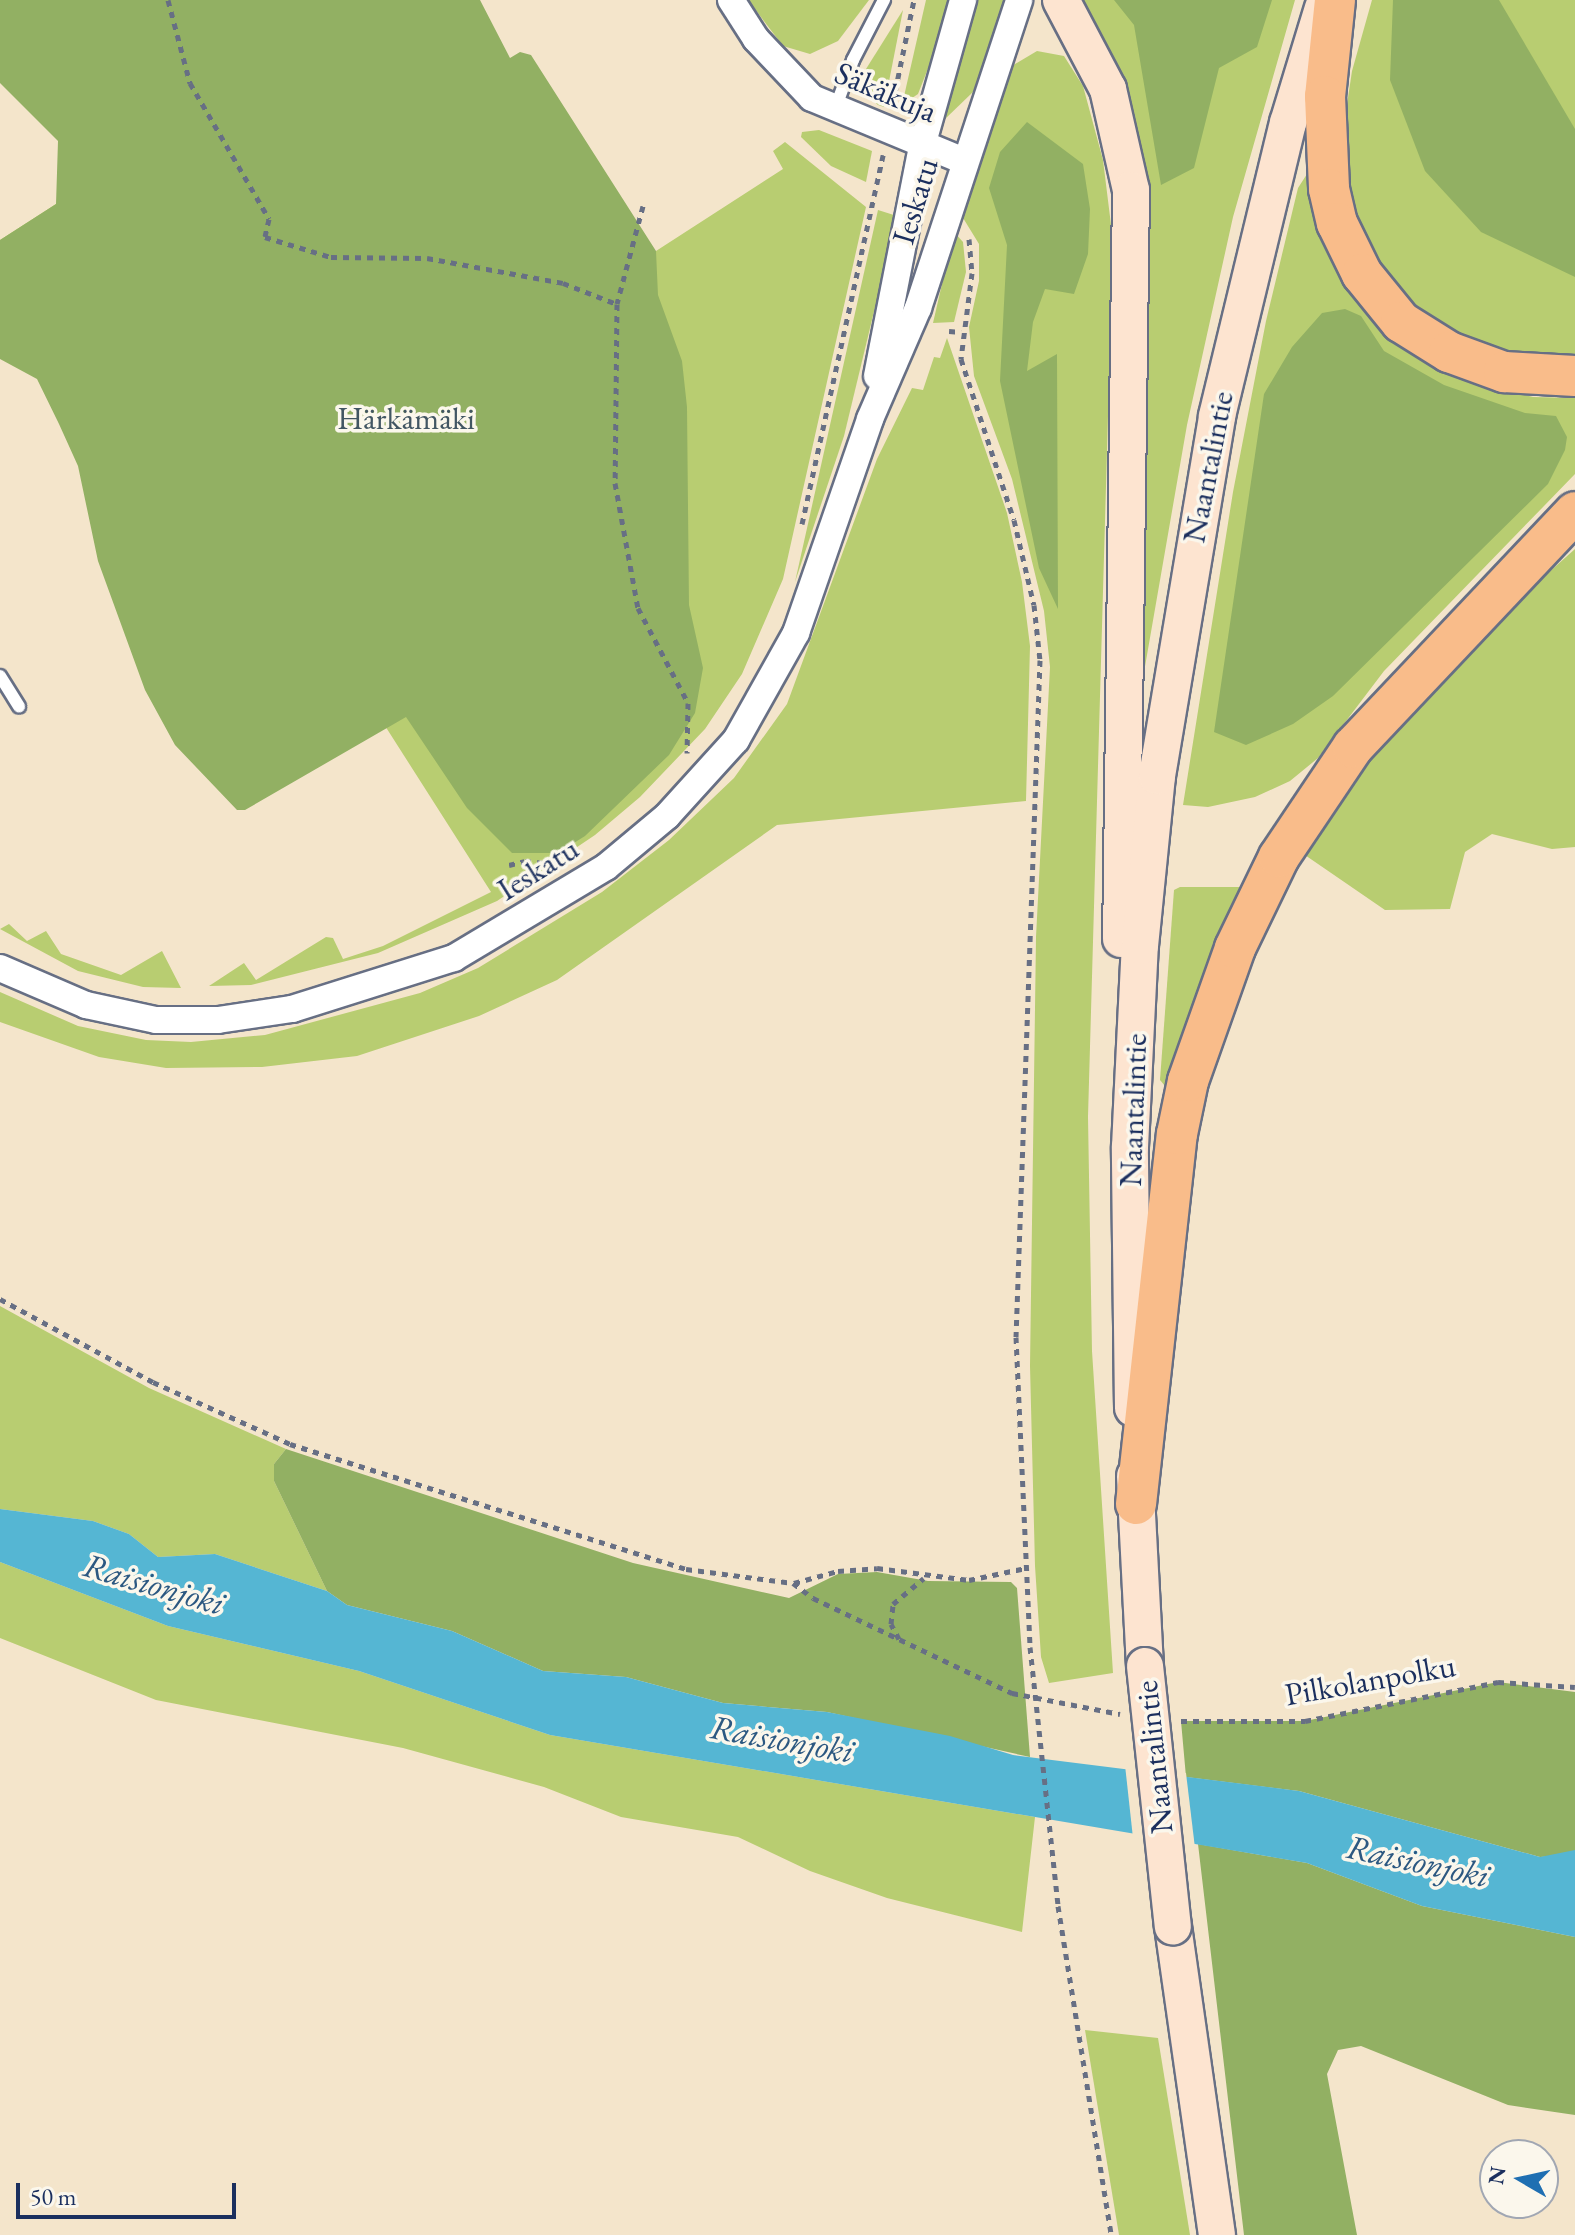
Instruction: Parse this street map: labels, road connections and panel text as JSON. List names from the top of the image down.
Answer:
{
  "streets": {
    "main road": ["Naantalintie"],
    "street": ["Säkäkuja", "Ieskatu"],
    "path": ["Pilkolanpolku"]
  },
  "crossings": [
    ["Säkäkuja", "Ieskatu"]
  ],
  "water": ["Raisionjoki"],
  "parks": ["Härkämäki"],
  "scale_bar": "50 m",
  "north": "left"
}
